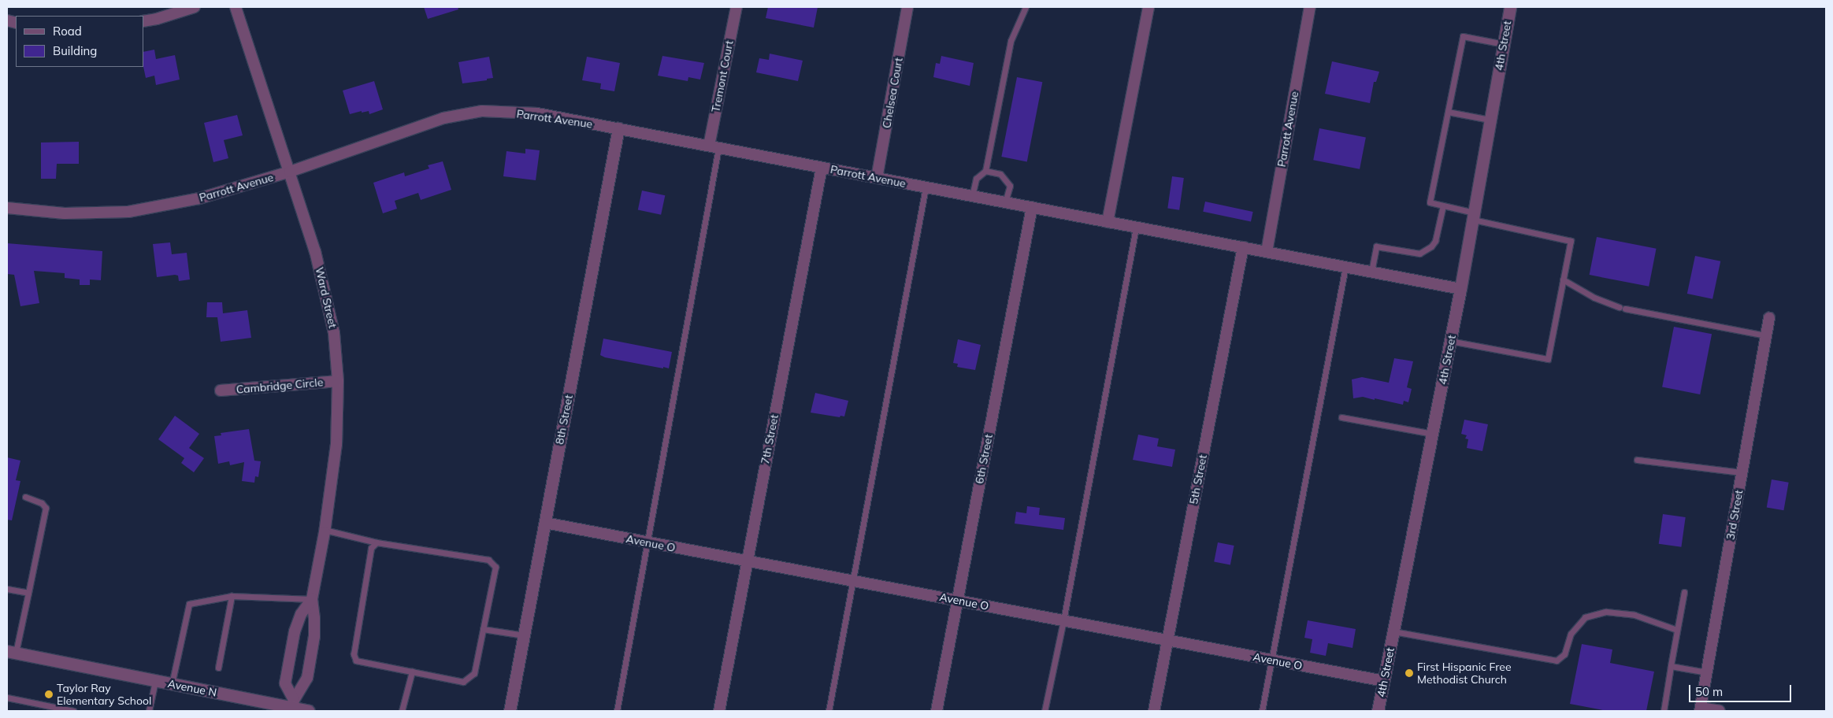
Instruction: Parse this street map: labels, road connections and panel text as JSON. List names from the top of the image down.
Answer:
{
  "streets": {
    "street": [
      "4th Street",
      "Tremont Court",
      "Chelsea Court",
      "Parrott Avenue",
      "Ward Street",
      "Cambridge Circle",
      "8th Street",
      "7th Street",
      "6th Street",
      "5th Street",
      "3rd Street",
      "Avenue O",
      "Avenue N"
    ]
  },
  "crossings": [
    ["4th Street", "Parrott Avenue"],
    ["4th Street", "Avenue O"],
    ["Tremont Court", "Parrott Avenue"],
    ["Chelsea Court", "Parrott Avenue"],
    ["Parrott Avenue", "Ward Street"],
    ["Parrott Avenue", "8th Street"],
    ["Parrott Avenue", "7th Street"],
    ["Parrott Avenue", "6th Street"],
    ["Parrott Avenue", "5th Street"],
    ["Ward Street", "Cambridge Circle"],
    ["Ward Street", "Avenue N"],
    ["8th Street", "Avenue O"],
    ["7th Street", "Avenue O"],
    ["6th Street", "Avenue O"],
    ["5th Street", "Avenue O"]
  ],
  "places": ["First Hispanic Free Methodist Church", "Taylor Ray Elementary School"],
  "legend": ["Road", "Building"],
  "scale_bar": "50 m"
}
